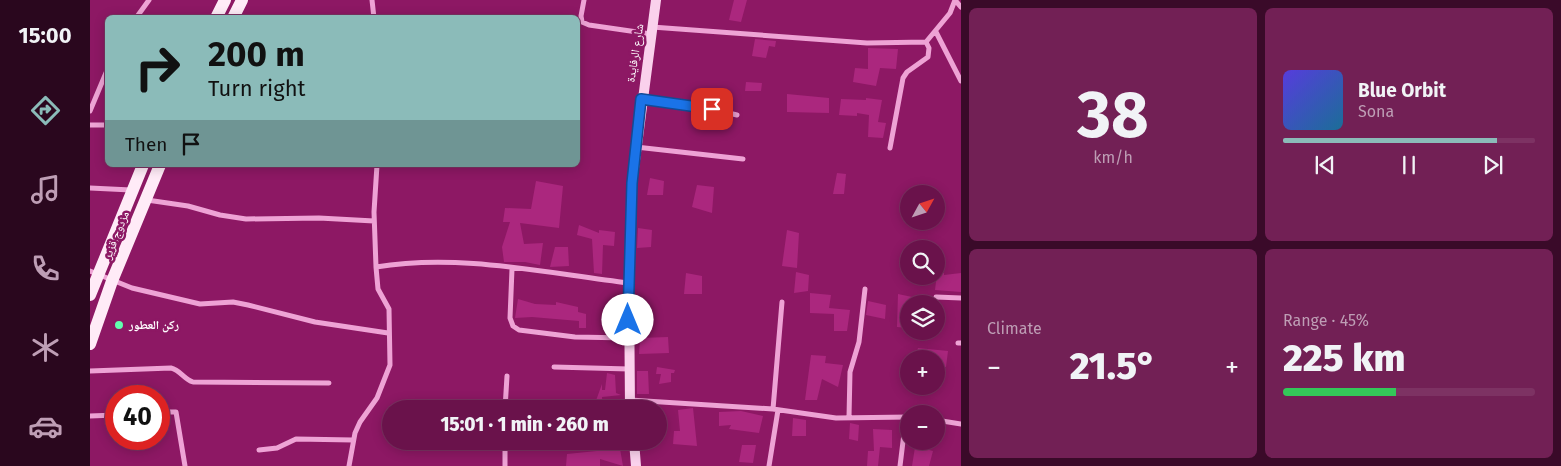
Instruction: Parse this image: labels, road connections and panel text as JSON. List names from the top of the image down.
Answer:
{
  "streets": {
    "main road": ["مزدوج قزير"],
    "street": ["شارع الرفايدة"]
  },
  "places": ["ركن العطور"],
  "north": "top right",
  "page": {
    "tabs": "15:00",
    "tile": [
      ["38", "km/h"],
      "Climate",
      ["Range · 45%", "225 km"]
    ],
    "turn": ["200 m", "Turn right"],
    "song": ["Blue Orbit", "Sona"],
    "then": "Then",
    "map_buttons": ["+", "−"],
    "heat": ["−", "21.5°", "+"],
    "limit": "40",
    "trip": "15:01 · 1 min · 260 m"
  }
}
